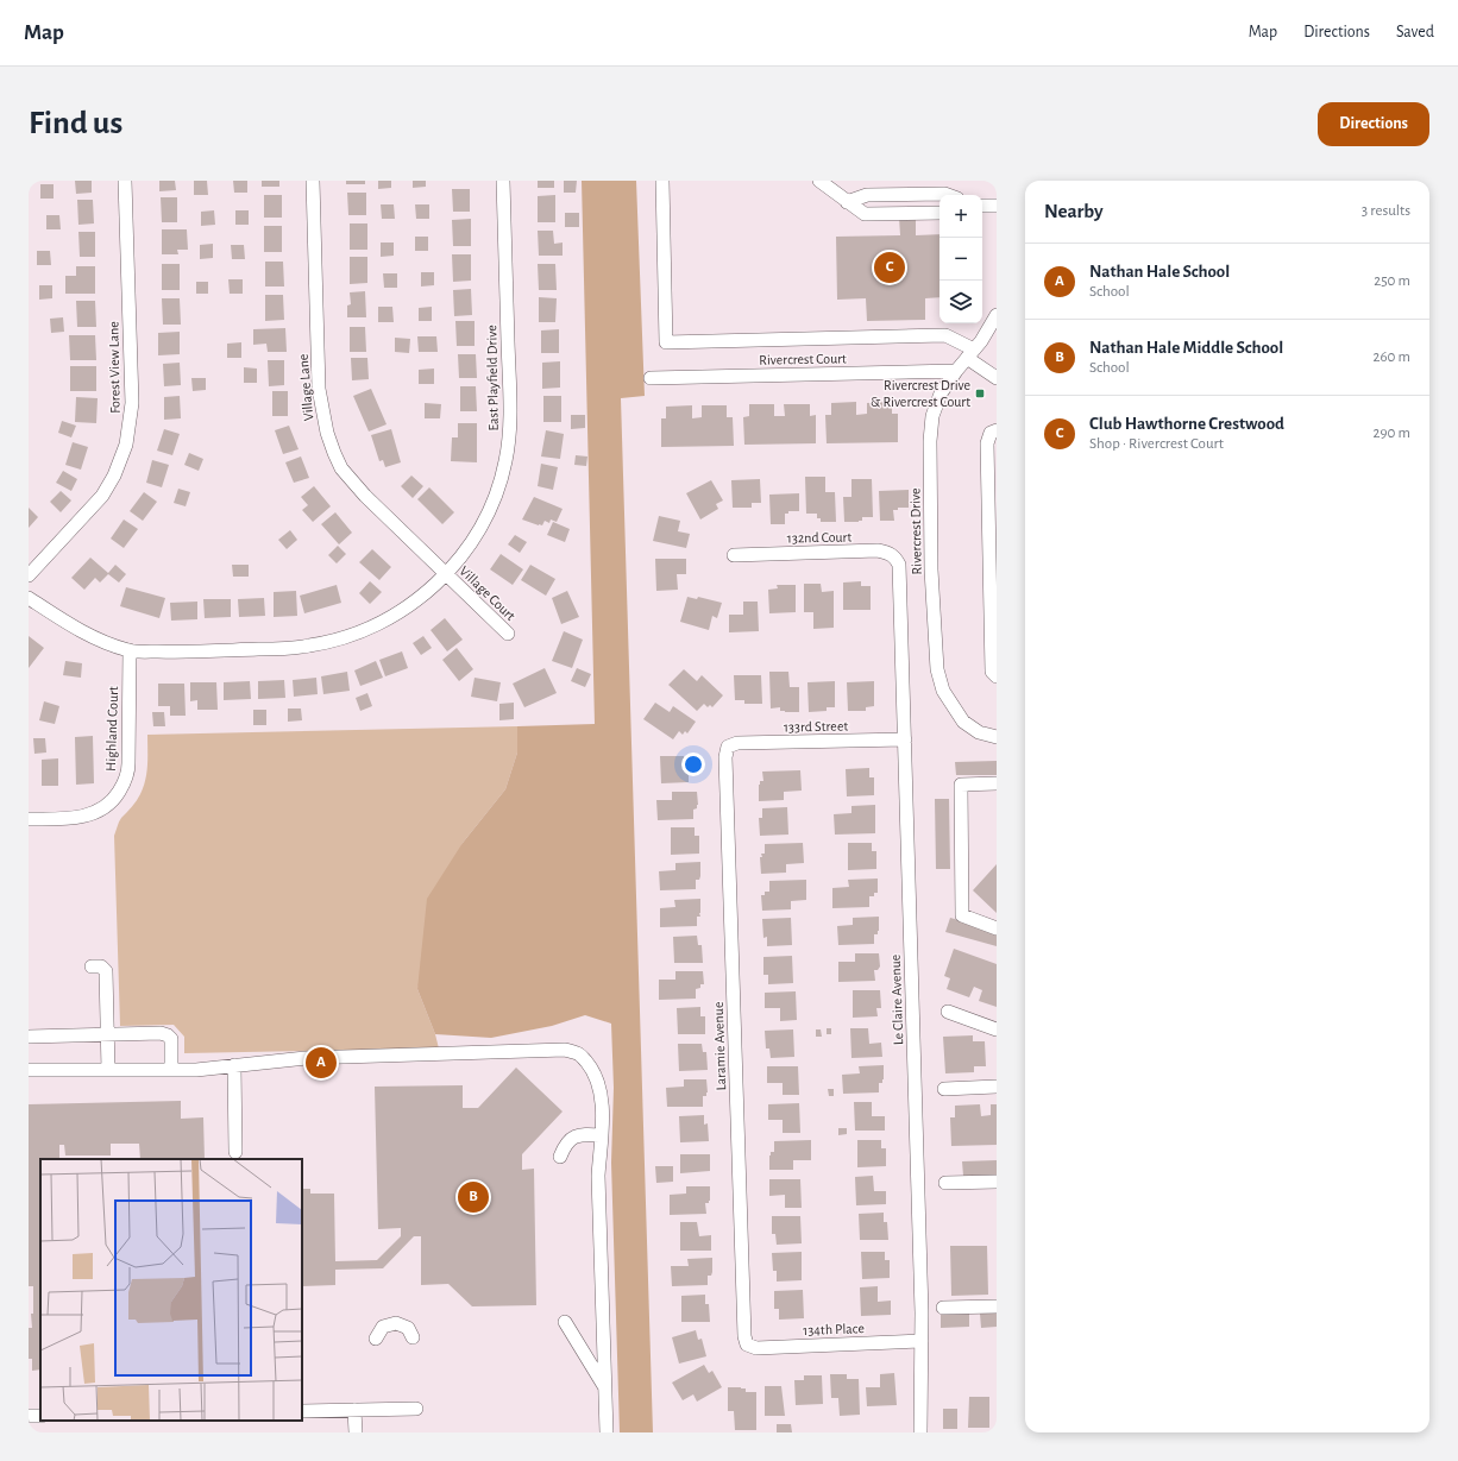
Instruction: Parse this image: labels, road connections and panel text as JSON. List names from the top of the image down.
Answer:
{
  "streets": {
    "street": [
      "Rivercrest Court",
      "Forest View Lane",
      "East Playfield Drive",
      "Village Lane",
      "Rivercrest Drive",
      "132nd Court",
      "Village Court",
      "133rd Street",
      "Highland Court",
      "Le Claire Avenue",
      "Laramie Avenue",
      "134th Place"
    ]
  },
  "crossings": [
    ["Rivercrest Court", "Rivercrest Drive"],
    ["East Playfield Drive", "Village Lane"],
    ["East Playfield Drive", "Village Court"],
    ["East Playfield Drive", "Highland Court"],
    ["Village Lane", "Village Court"],
    ["132nd Court", "Le Claire Avenue"],
    ["133rd Street", "Le Claire Avenue"],
    ["133rd Street", "Laramie Avenue"],
    ["Le Claire Avenue", "134th Place"],
    ["Laramie Avenue", "134th Place"]
  ],
  "places": {
    "transit": ["Rivercrest Drive & Rivercrest Court"]
  },
  "page": {
    "header": "Map",
    "nav": ["Map", "Directions", "Saved"],
    "buttons": "Directions",
    "title": "Find us",
    "heading": ["Nearby", "3 results"],
    "map_buttons": ["+", "−"],
    "list": [
      {
        "mark": "A",
        "name": "Nathan Hale School",
        "note": "School",
        "value": "250 m"
      },
      {
        "mark": "B",
        "name": "Nathan Hale Middle School",
        "note": "School",
        "value": "260 m"
      },
      {
        "mark": "C",
        "name": "Club Hawthorne Crestwood",
        "note": "Shop · Rivercrest Court",
        "value": "290 m"
      }
    ],
    "pins": ["C", "A", "B"]
  }
}
